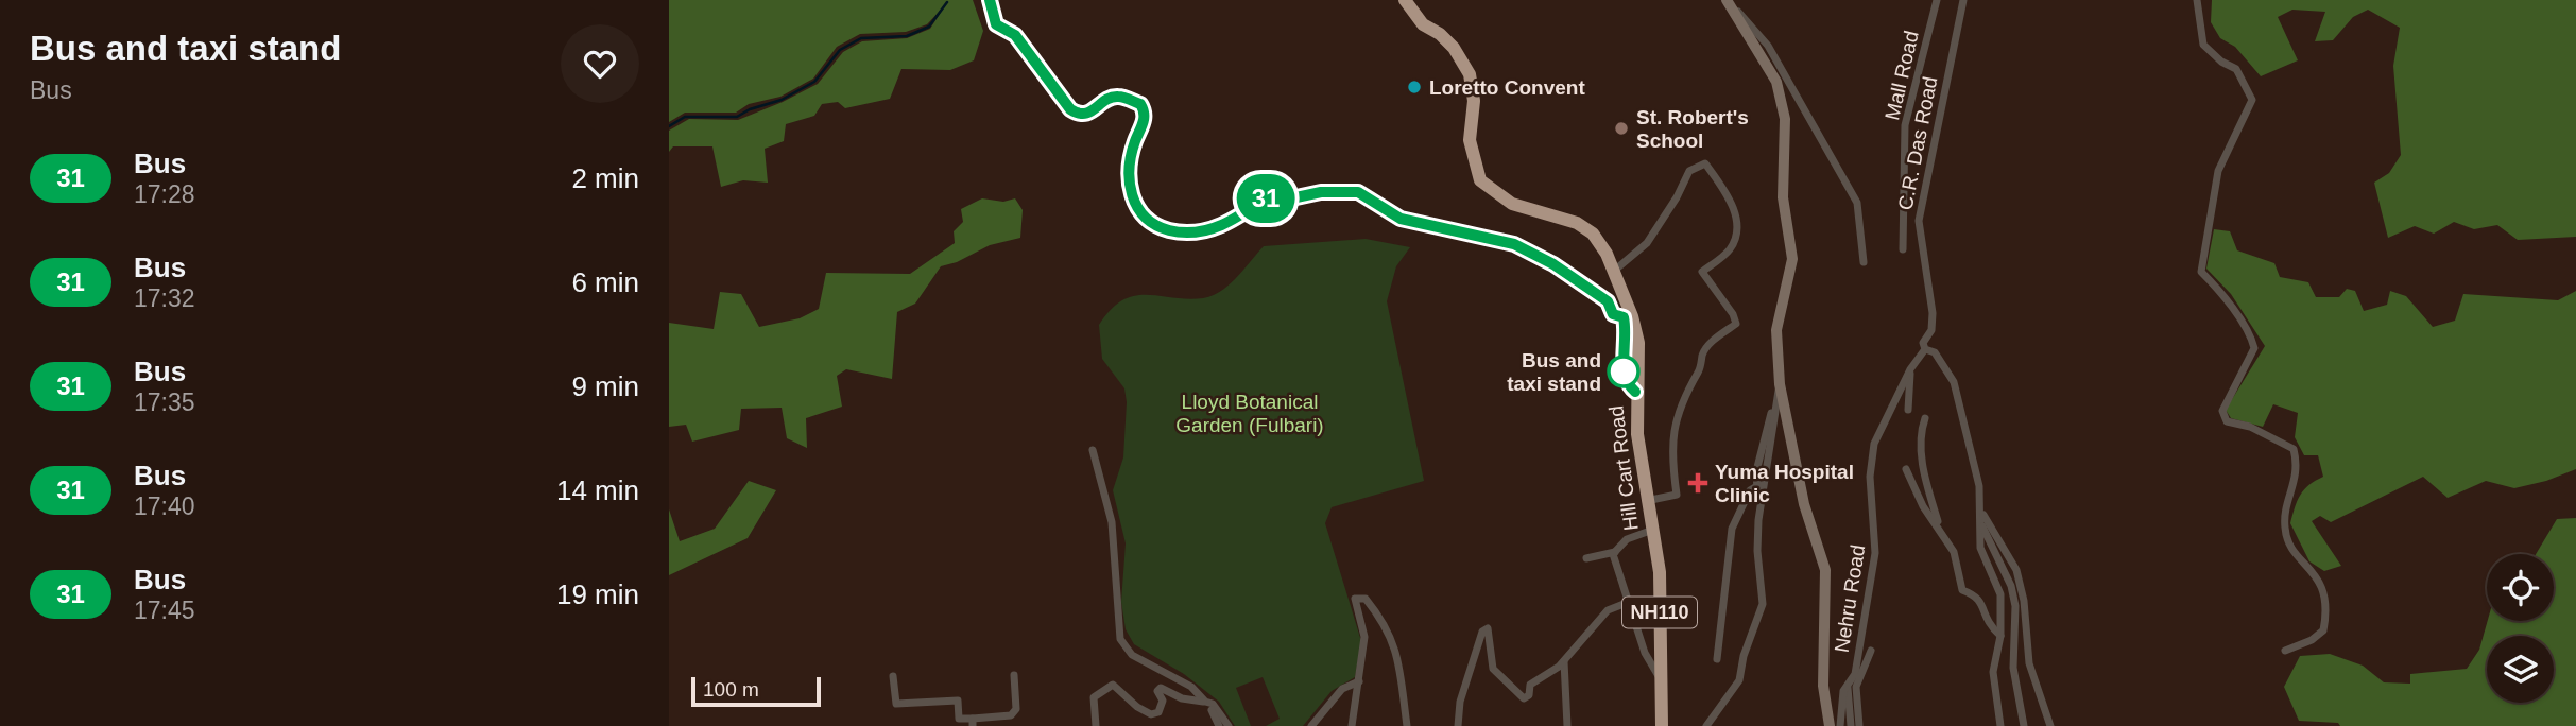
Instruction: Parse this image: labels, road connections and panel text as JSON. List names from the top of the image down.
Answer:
{
  "streets": {
    "highway": ["Hill Cart Road", "NH110"],
    "street": ["Mall Road", "C.R. Das Road", "Nehru Road"]
  },
  "crossings": [
    ["C.R. Das Road", "Nehru Road"]
  ],
  "parks": ["Lloyd Botanical Garden (Fulbari)"],
  "places": {
    "other": ["Loretto Convent", "St. Robert's School", "Bus and taxi stand"],
    "health": ["Yuma Hospital Clinic"]
  },
  "lines": ["bus line 31"],
  "scale_bar": "100 m",
  "page": {
    "heading": ["Bus and taxi stand", "Bus"],
    "on_map": "31",
    "list": [
      {
        "mark": "31",
        "name": "Bus",
        "note": "17:28",
        "value": "2 min"
      },
      {
        "mark": "31",
        "name": "Bus",
        "note": "17:32",
        "value": "6 min"
      },
      {
        "mark": "31",
        "name": "Bus",
        "note": "17:35",
        "value": "9 min"
      },
      {
        "mark": "31",
        "name": "Bus",
        "note": "17:40",
        "value": "14 min"
      },
      {
        "mark": "31",
        "name": "Bus",
        "note": "17:45",
        "value": "19 min"
      }
    ],
    "scale": "100 m"
  }
}
